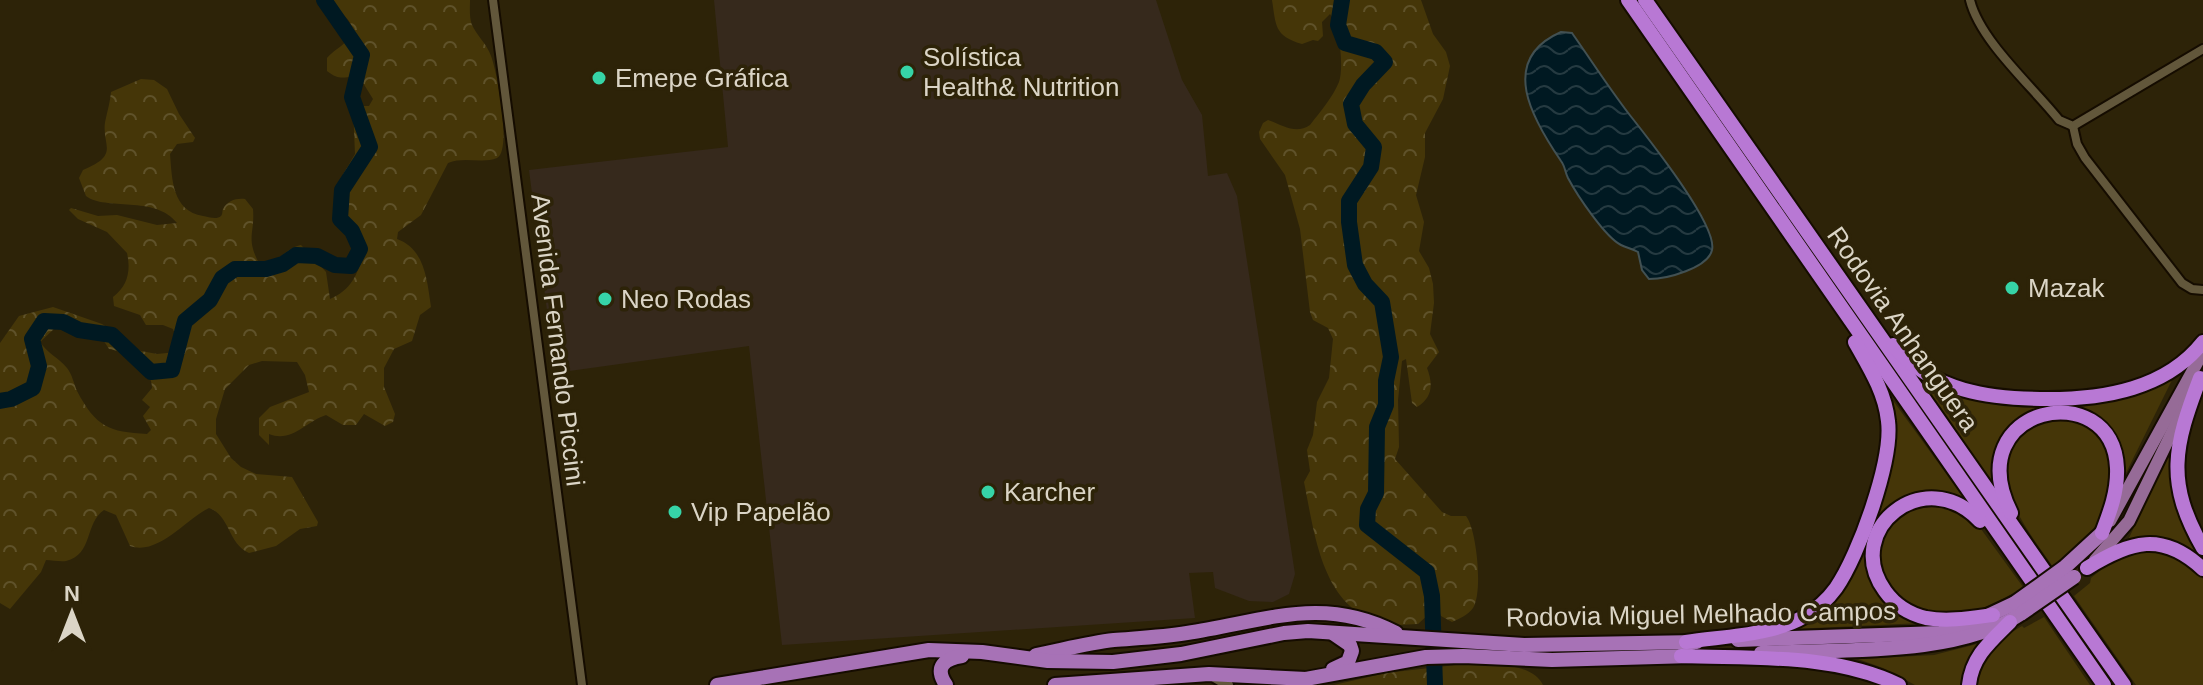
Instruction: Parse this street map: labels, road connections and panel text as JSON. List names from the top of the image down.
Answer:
{
  "streets": {
    "highway": ["Rodovia Anhanguera", "Rodovia Miguel Melhado Campos"],
    "street": ["Avenida Fernando Piccini"]
  },
  "places": [
    "Solística Health& Nutrition",
    "Emepe Gráfica",
    "Mazak",
    "Neo Rodas",
    "Karcher",
    "Vip Papelão"
  ],
  "north": "top"
}
